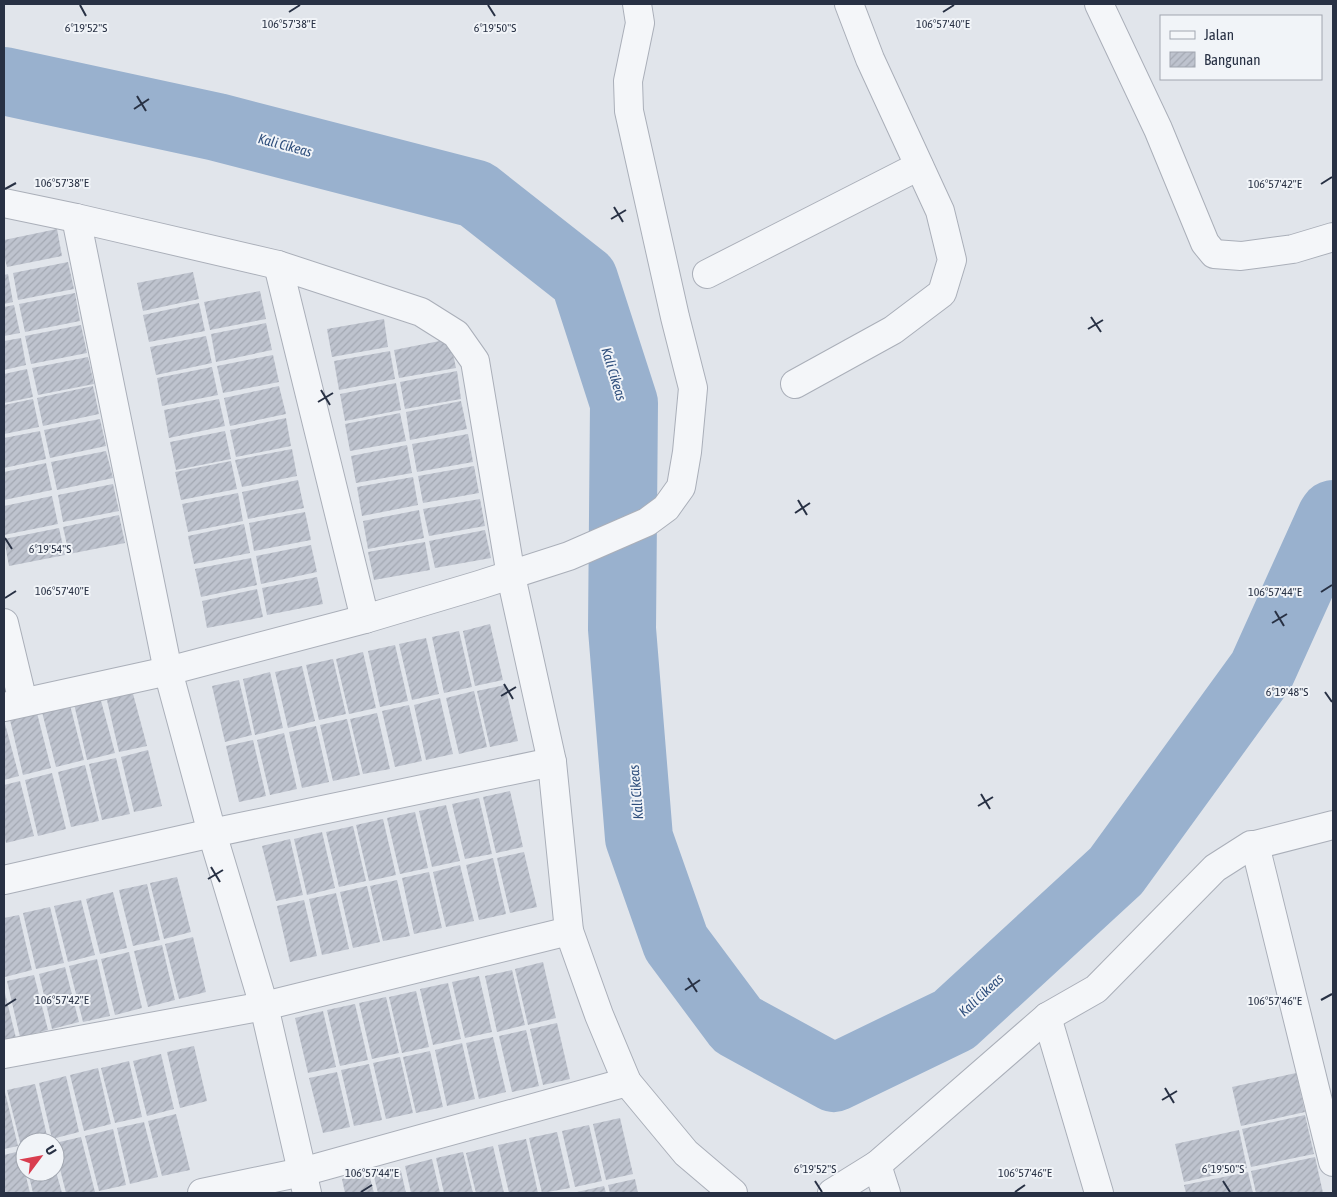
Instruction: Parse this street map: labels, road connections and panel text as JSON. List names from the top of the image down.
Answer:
{
  "water": ["Kali Cikeas"],
  "legend": ["Jalan", "Bangunan"],
  "north": "top right",
  "coordinates": [
    "106°57'38\"E",
    "106°57'40\"E",
    "6°19'52\"S",
    "6°19'50\"S",
    "106°57'42\"E",
    "6°19'54\"S",
    "106°57'44\"E",
    "6°19'48\"S",
    "106°57'46\"E"
  ]
}
